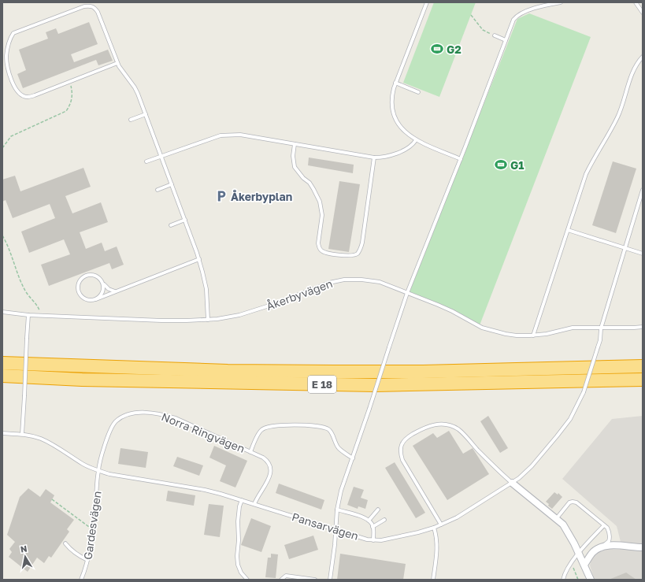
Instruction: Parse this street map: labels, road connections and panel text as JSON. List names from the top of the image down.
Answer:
{
  "streets": {
    "highway": ["E 18"],
    "lane": [
      "Åkerbyvägen",
      "Norra Ringvägen",
      "Gardesvägen",
      "Pansarvägen"
    ]
  },
  "crossings": [
    ["Åkerbyvägen", "Pansarvägen"],
    ["Norra Ringvägen", "Gardesvägen"],
    ["Norra Ringvägen", "Pansarvägen"],
    ["Gardesvägen", "Pansarvägen"]
  ],
  "places": {
    "sports": ["G2", "G1"],
    "parking": ["Åkerbyplan"]
  },
  "north": "top"
}
